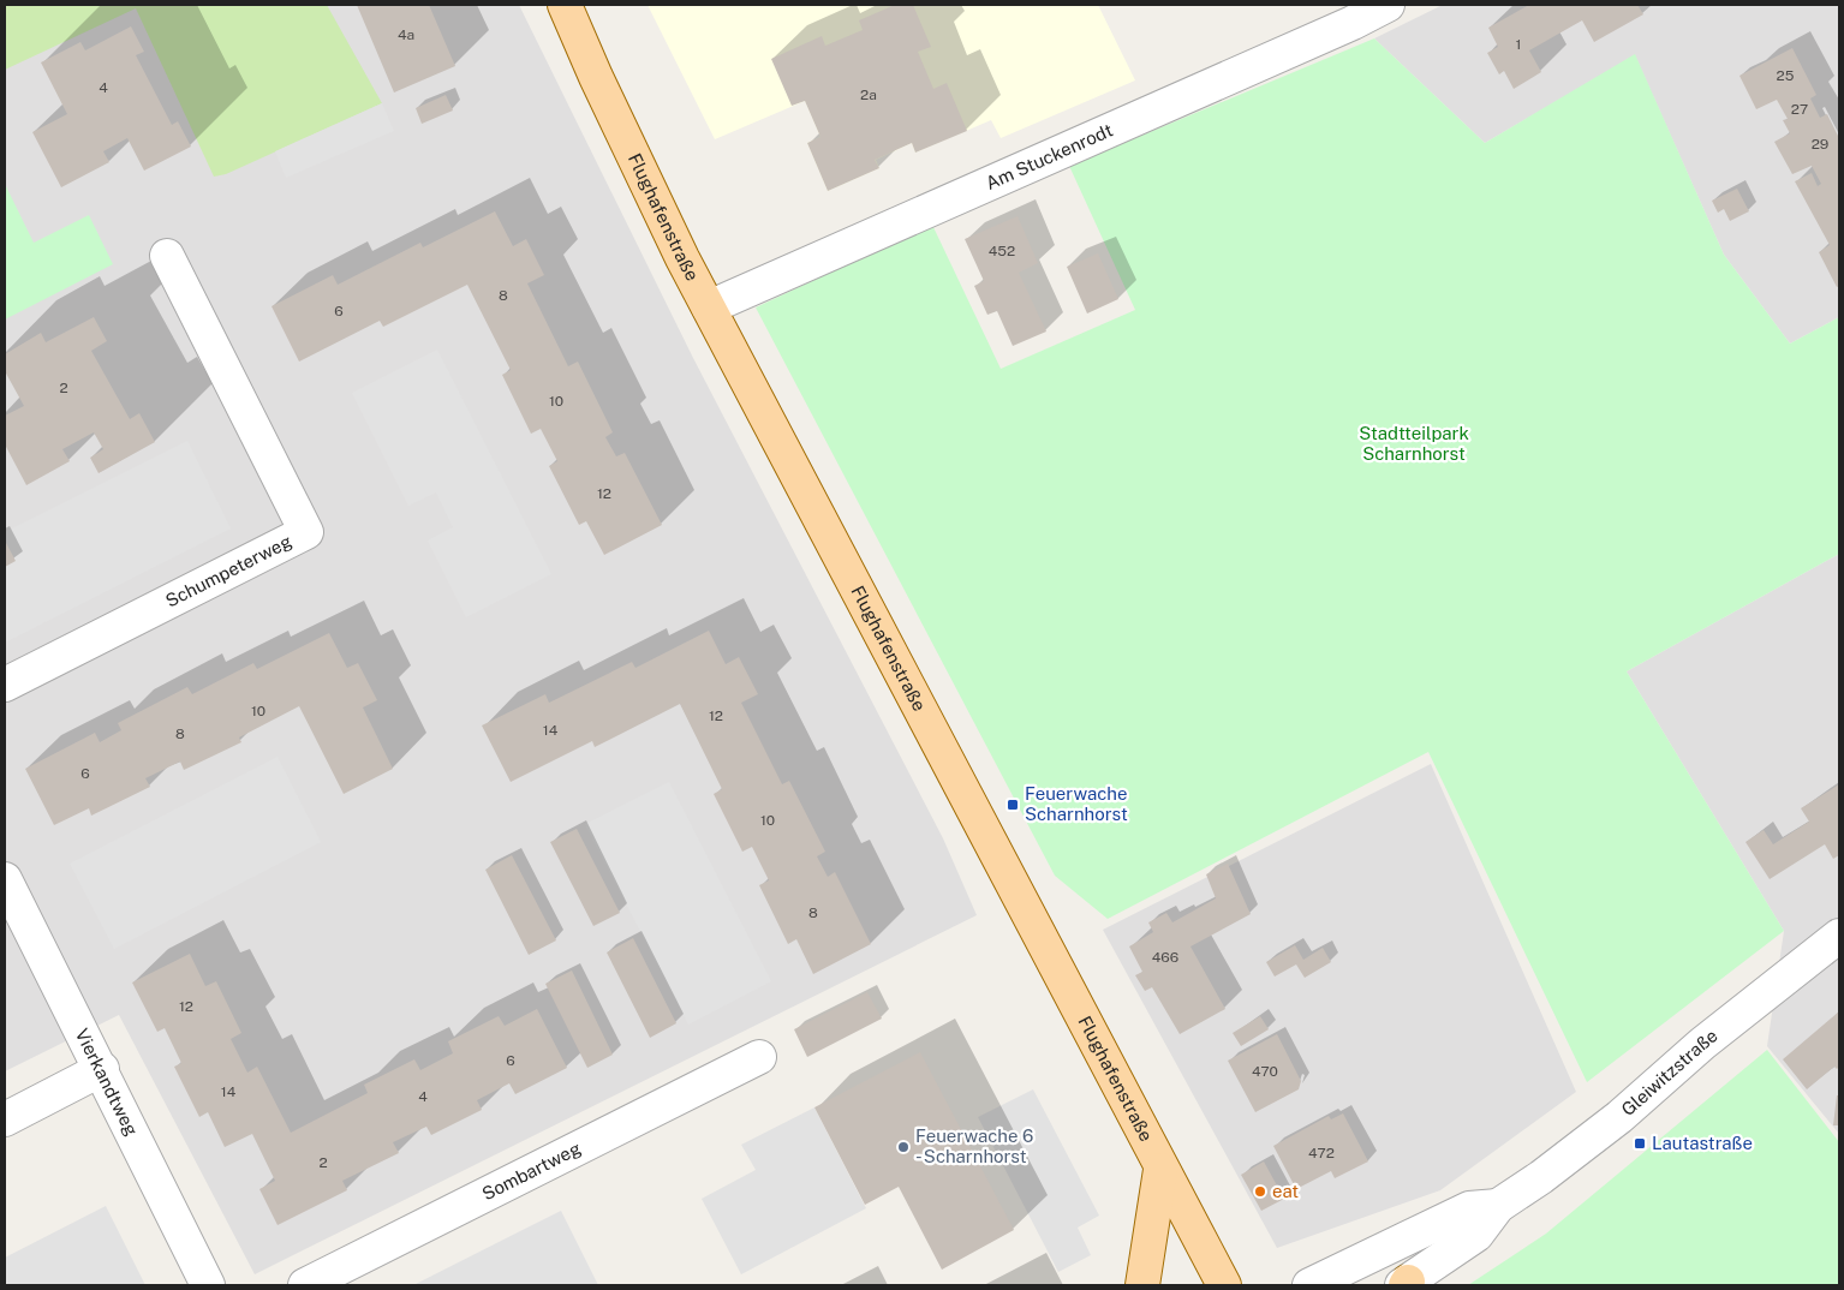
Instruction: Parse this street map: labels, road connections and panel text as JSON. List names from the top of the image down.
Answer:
{
  "streets": {
    "main road": ["Flughafenstraße"],
    "street": [
      "Am Stuckenrodt",
      "Schumpeterweg",
      "Gleiwitzstraße",
      "Vierkandtweg",
      "Sombartweg"
    ]
  },
  "crossings": [
    ["Am Stuckenrodt", "Flughafenstraße"]
  ],
  "parks": ["Stadtteilpark Scharnhorst"],
  "places": {
    "transit": ["Feuerwache Scharnhorst", "Lautastraße"],
    "other": ["Feuerwache 6 - Scharnhorst", "eat"]
  },
  "house_numbers": [
    "4a",
    "1",
    "25",
    "4",
    "2a",
    "27",
    "29",
    "452",
    "8",
    "6",
    "2",
    "10",
    "12",
    "10",
    "12",
    "14",
    "8",
    "6",
    "10",
    "8",
    "466",
    "12",
    "6",
    "470",
    "14",
    "4",
    "472",
    "2"
  ]
}
